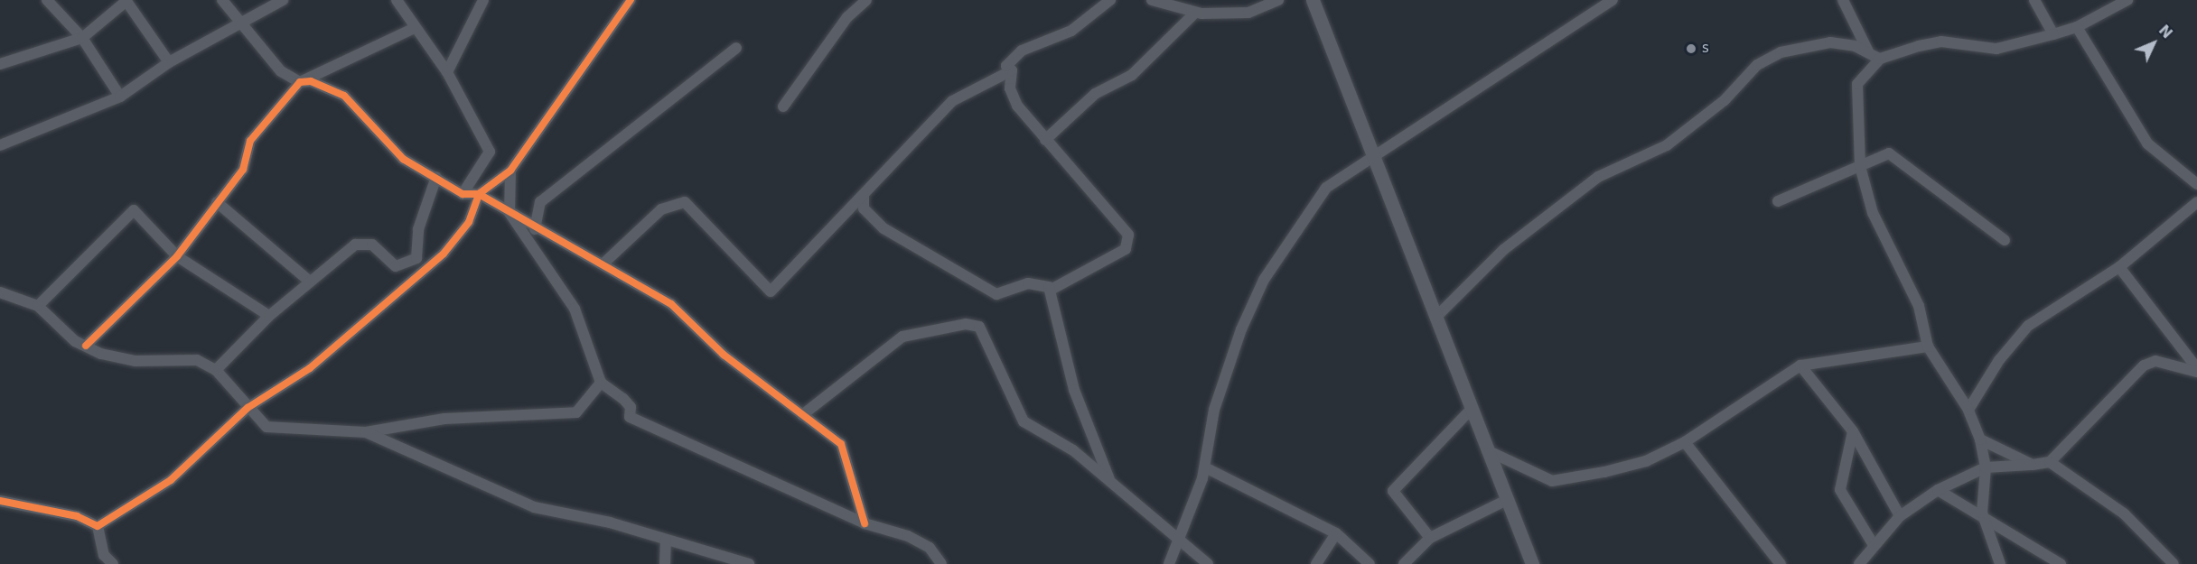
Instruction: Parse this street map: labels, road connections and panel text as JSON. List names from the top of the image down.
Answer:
{
  "places": ["s"],
  "north": "top right"
}
